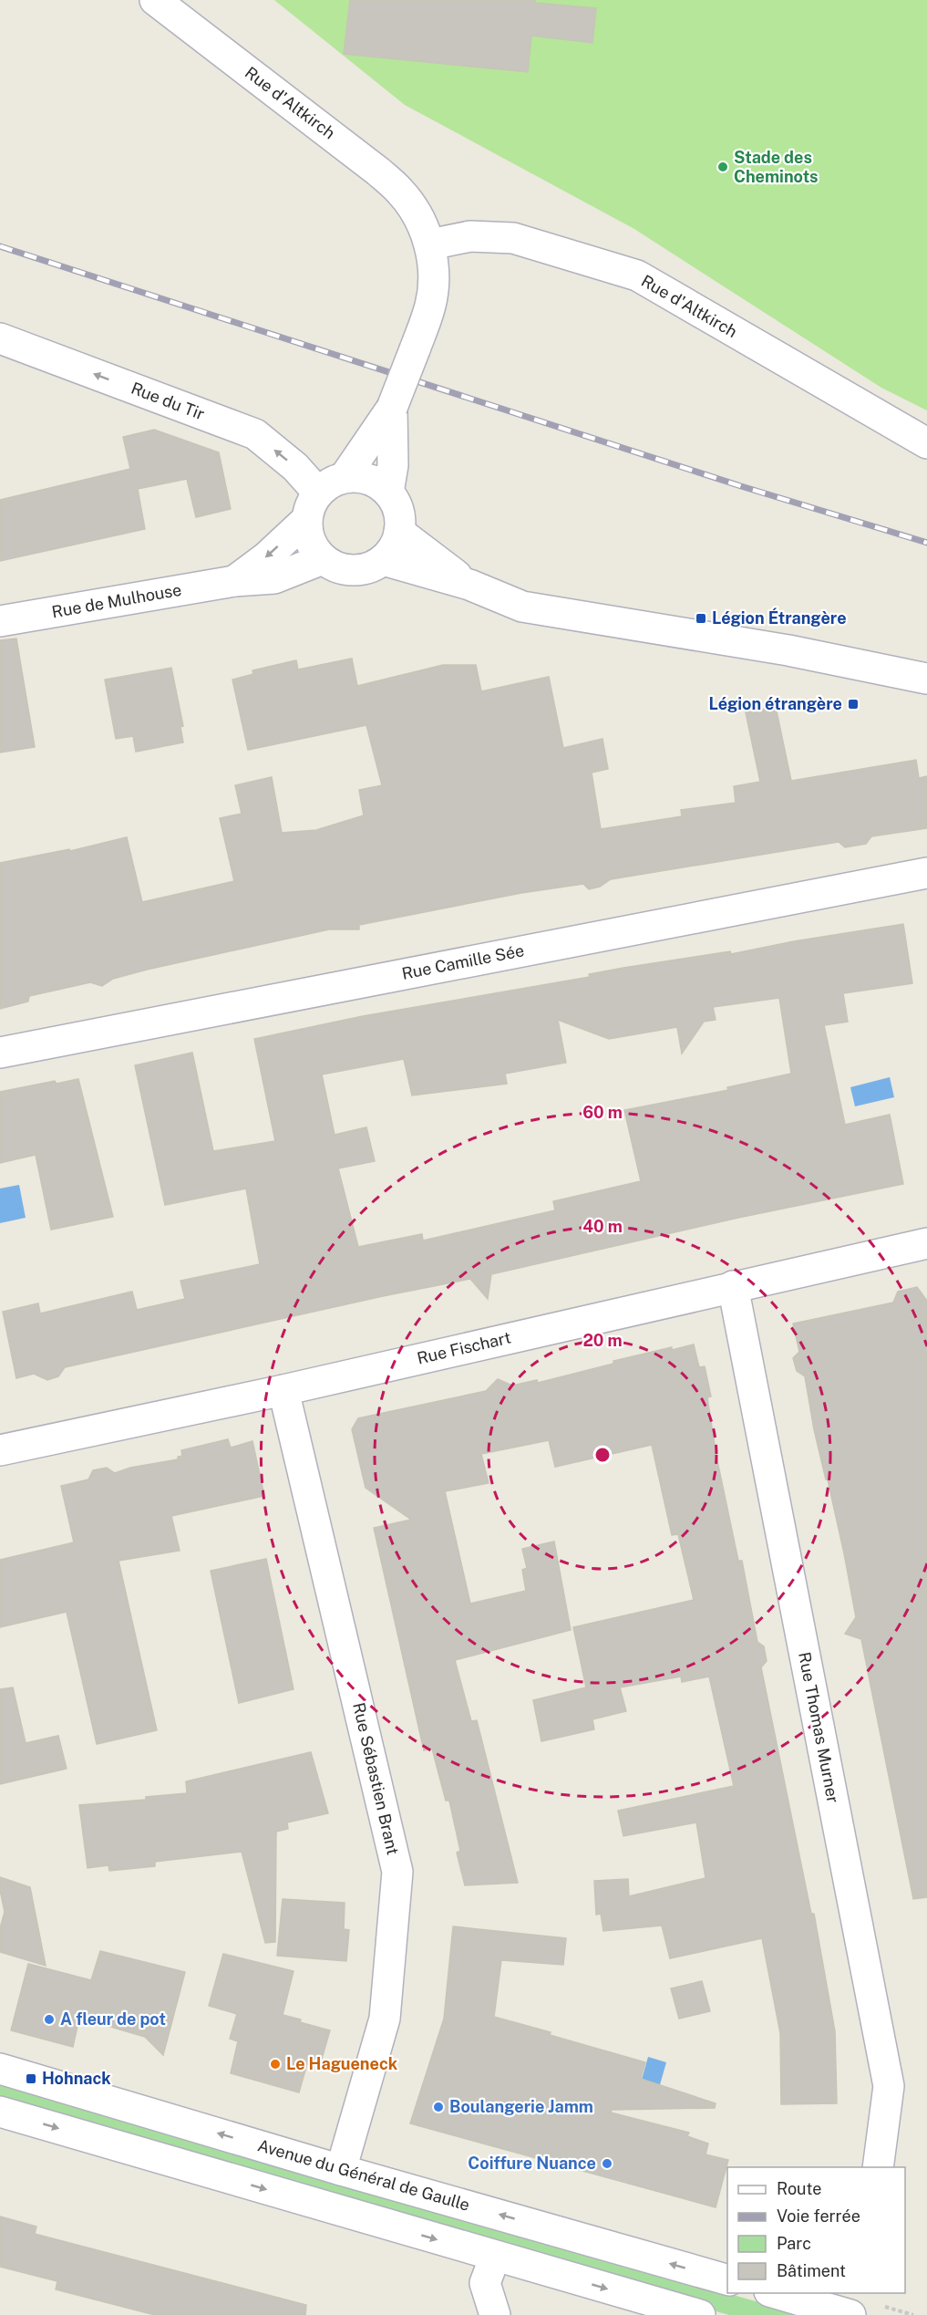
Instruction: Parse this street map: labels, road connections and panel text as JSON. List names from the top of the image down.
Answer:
{
  "streets": {
    "street": [
      "Rue d'Altkirch",
      "Rue du Tir",
      "Rue de Mulhouse",
      "Rue Camille Sée",
      "Rue Fischart",
      "Rue Thomas Murner",
      "Rue Sébastien Brant",
      "Avenue du Général de Gaulle"
    ]
  },
  "crossings": [
    ["Rue d'Altkirch", "Rue du Tir"],
    ["Rue d'Altkirch", "Rue de Mulhouse"],
    ["Rue du Tir", "Rue de Mulhouse"],
    ["Rue Fischart", "Rue Thomas Murner"],
    ["Rue Fischart", "Rue Sébastien Brant"],
    ["Rue Sébastien Brant", "Avenue du Général de Gaulle"]
  ],
  "one_way": ["Rue du Tir"],
  "places": {
    "other": [
      "Stade des Cheminots",
      "A fleur de pot",
      "Le Hagueneck",
      "Boulangerie Jamm",
      "Coiffure Nuance"
    ],
    "transit": ["Légion Étrangère", "Légion étrangère", "Hohnack"]
  },
  "legend": [
    "Route",
    "Voie ferrée",
    "Parc",
    "Bâtiment"
  ],
  "rings": ["60 m", "40 m", "20 m"]
}
